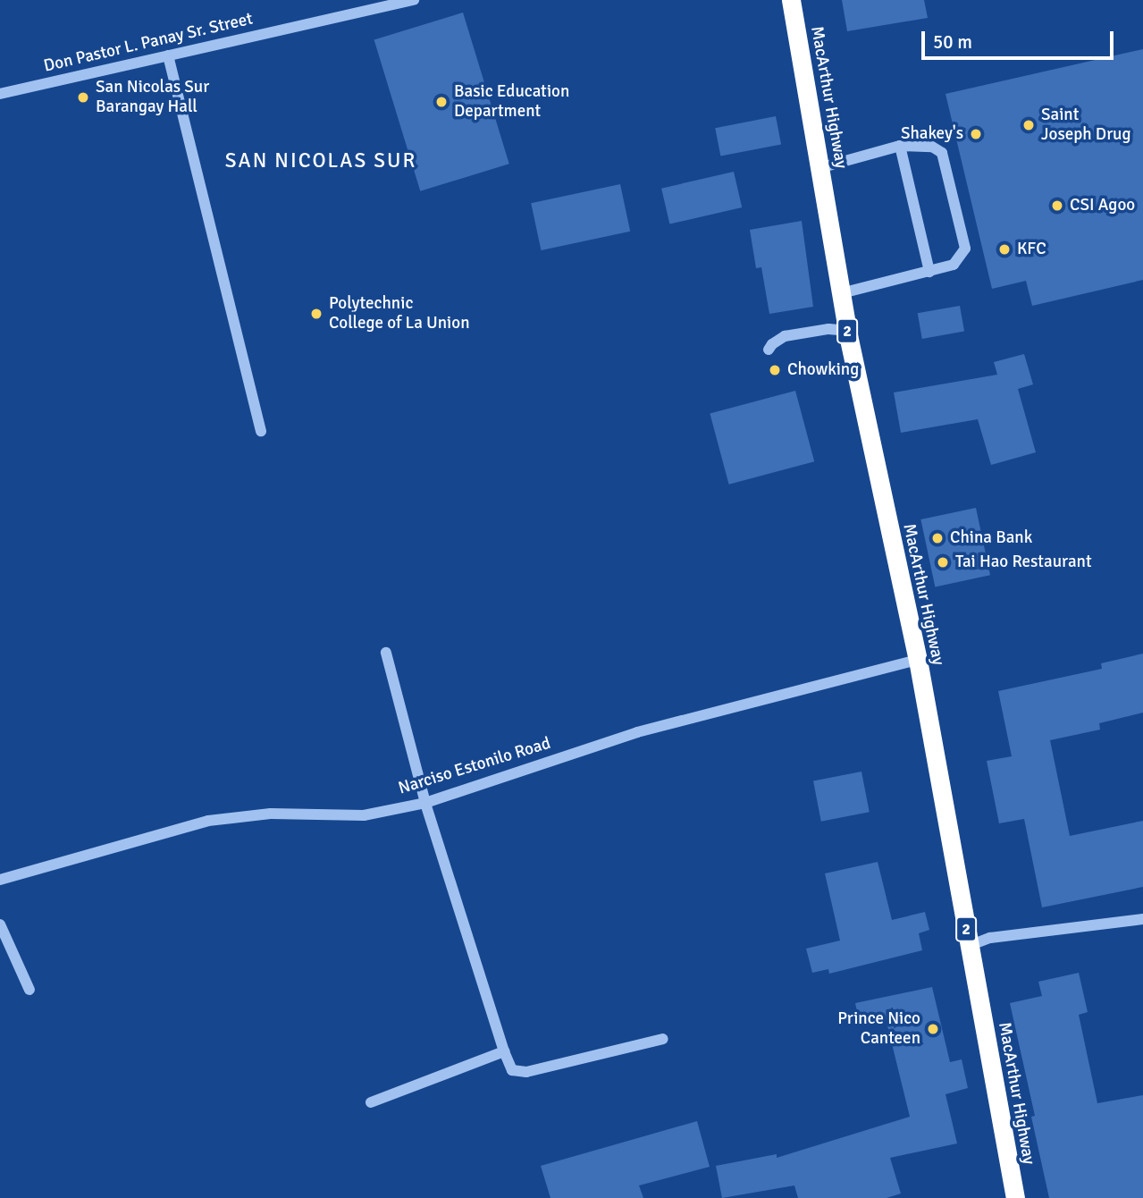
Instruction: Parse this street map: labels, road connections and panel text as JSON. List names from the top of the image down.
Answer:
{
  "streets": {
    "highway": ["MacArthur Highway", "2"],
    "street": ["Don Pastor L. Panay Sr. Street", "Narciso Estonilo Road"]
  },
  "crossings": [
    ["MacArthur Highway", "Narciso Estonilo Road"]
  ],
  "districts": ["SAN NICOLAS SUR"],
  "places": [
    "San Nicolas Sur Barangay Hall",
    "Basic Education Department",
    "Saint Joseph Drug",
    "Shakey's",
    "CSI Agoo",
    "KFC",
    "Polytechnic College of La Union",
    "Chowking",
    "China Bank",
    "Tai Hao Restaurant",
    "Prince Nico Canteen"
  ],
  "scale_bar": "50 m"
}
